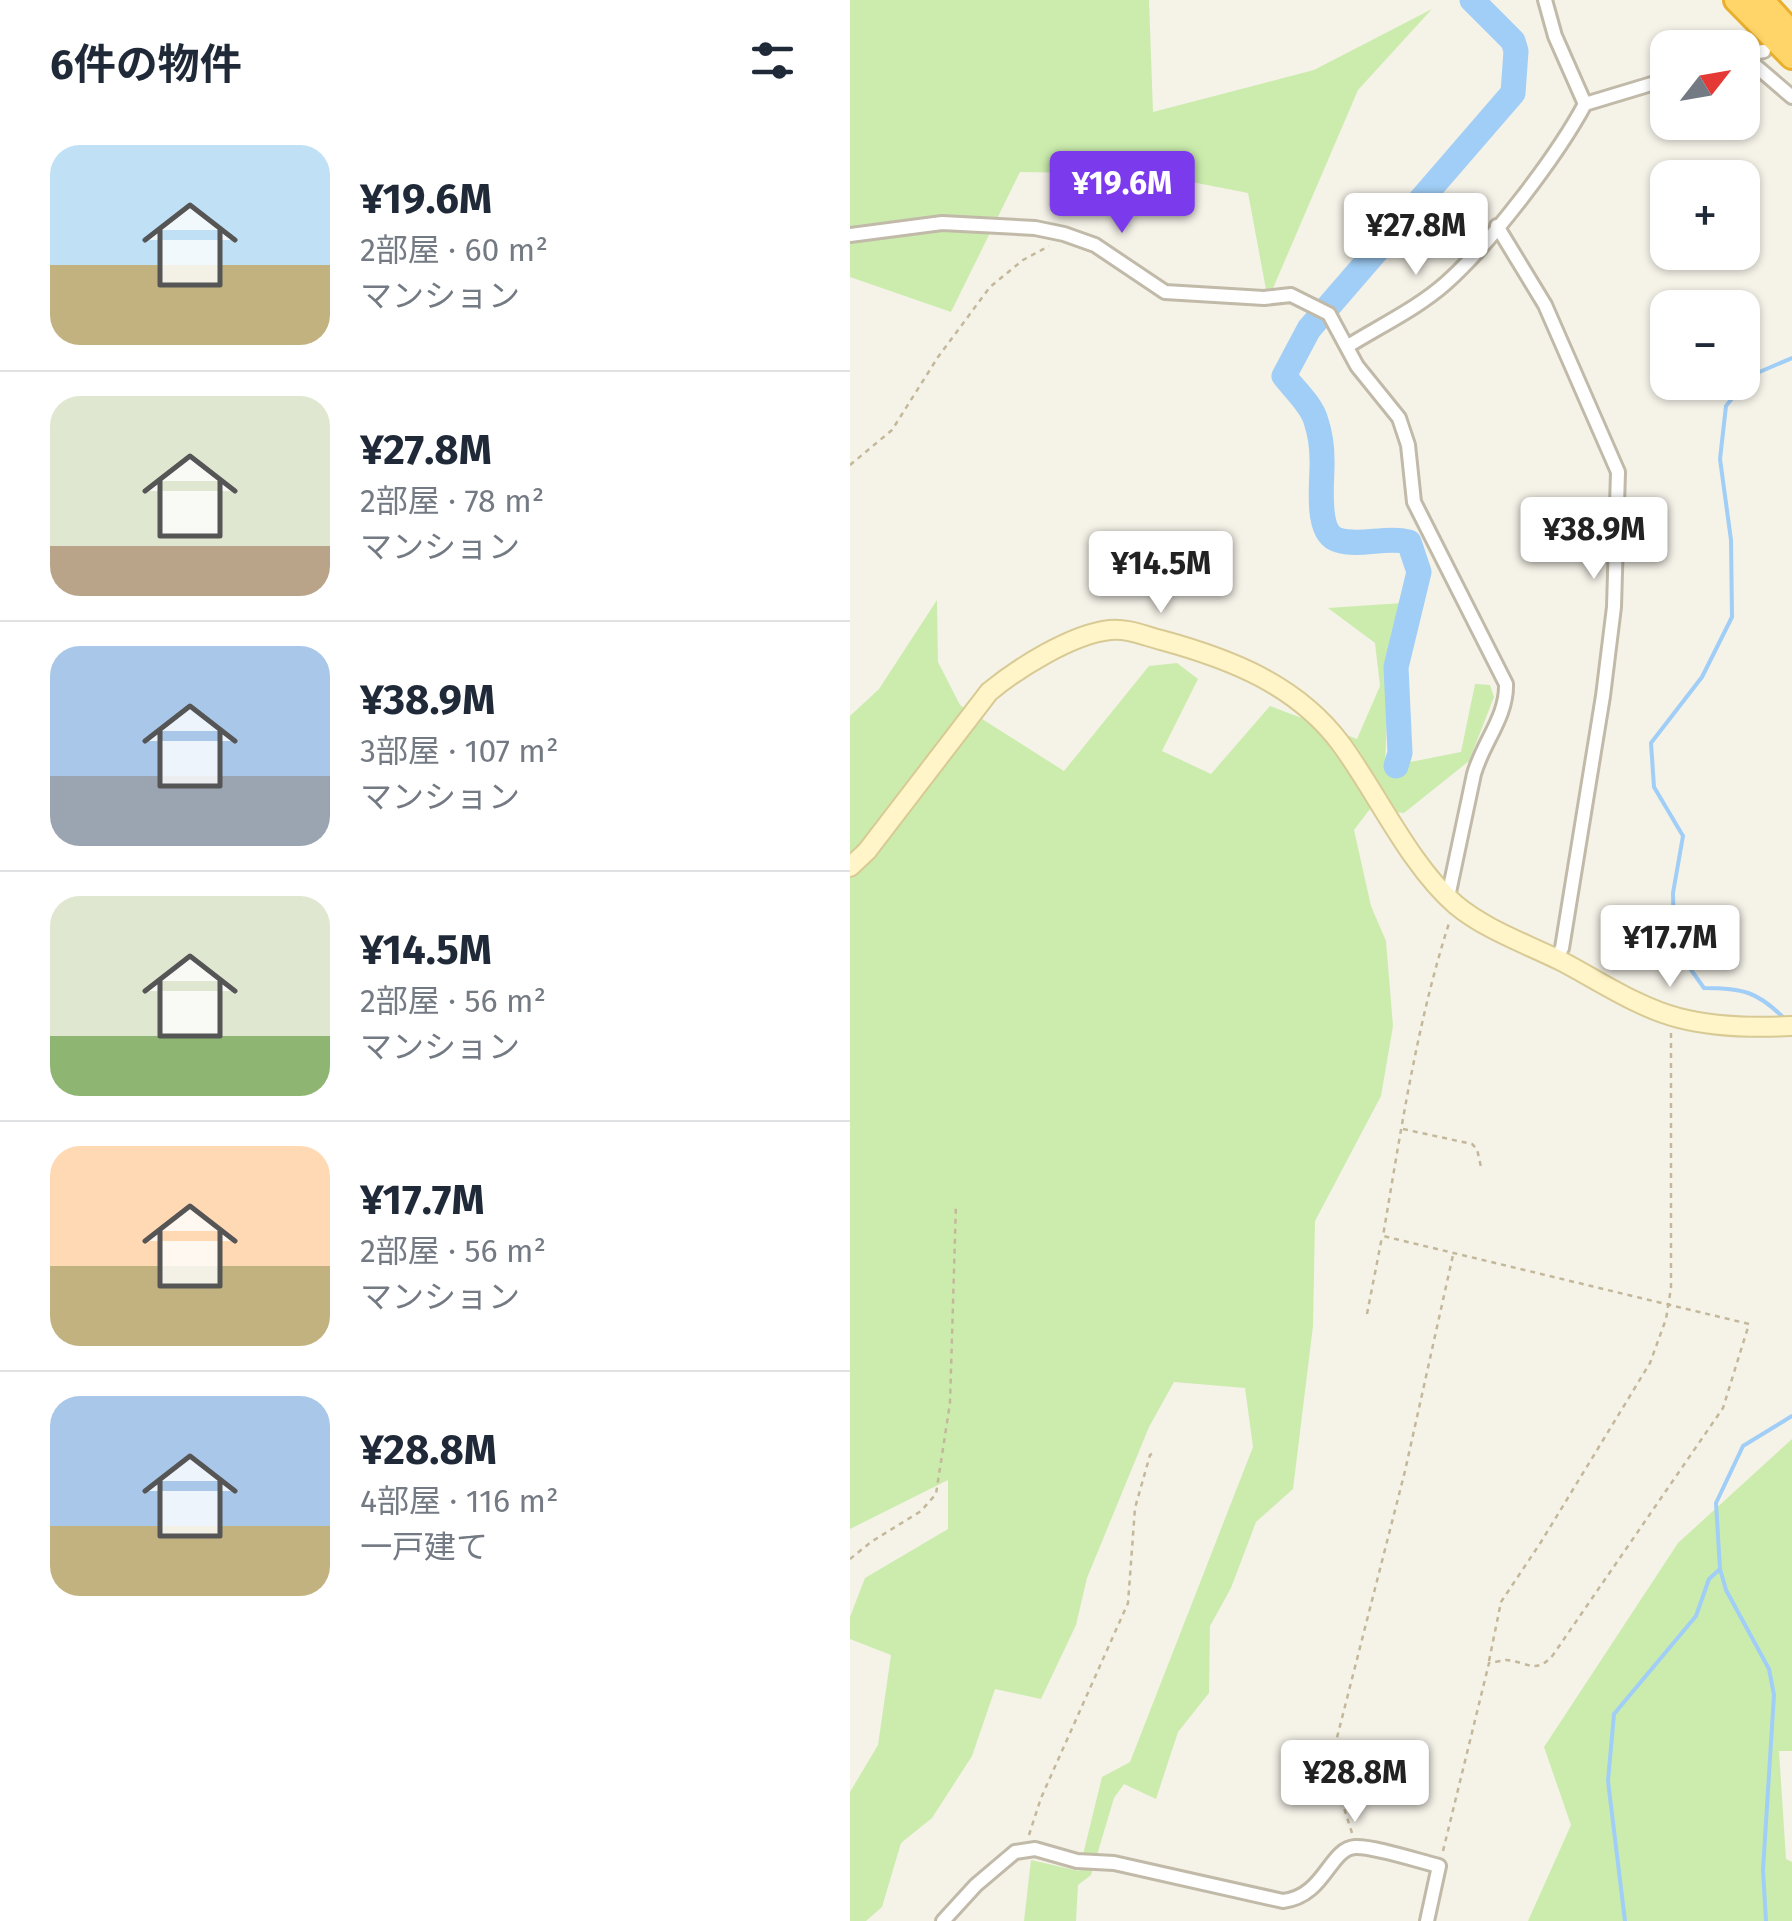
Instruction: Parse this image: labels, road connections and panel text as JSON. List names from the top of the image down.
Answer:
{
  "north": "top right",
  "page": {
    "heading": "6件の物件",
    "map_buttons": ["+", "−"],
    "list": [
      {
        "name": "¥19.6M",
        "note": "2部屋 · 60 m² · マンション"
      },
      {
        "name": "¥27.8M",
        "note": "2部屋 · 78 m² · マンション"
      },
      {
        "name": "¥38.9M",
        "note": "3部屋 · 107 m² · マンション"
      },
      {
        "name": "¥14.5M",
        "note": "2部屋 · 56 m² · マンション"
      },
      {
        "name": "¥17.7M",
        "note": "2部屋 · 56 m² · マンション"
      },
      {
        "name": "¥28.8M",
        "note": "4部屋 · 116 m² · 一戸建て"
      }
    ],
    "price": [
      "¥19.6M",
      "¥27.8M",
      "¥38.9M",
      "¥14.5M",
      "¥17.7M",
      "¥28.8M"
    ]
  }
}
